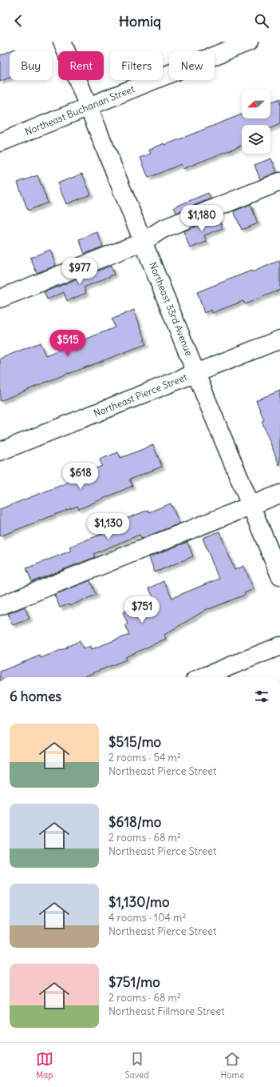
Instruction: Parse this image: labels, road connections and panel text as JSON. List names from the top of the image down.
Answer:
{
  "streets": {
    "street": ["Northeast Buchanan Street", "Northeast 33rd Avenue", "Northeast Pierce Street"]
  },
  "crossings": [
    ["Northeast Buchanan Street", "Northeast 33rd Avenue"],
    ["Northeast 33rd Avenue", "Northeast Pierce Street"]
  ],
  "north": "left",
  "page": {
    "header": "Homiq",
    "chip": [
      "Buy",
      "Rent",
      "Filters",
      "New"
    ],
    "price": [
      "$1,180",
      "$977",
      "$515",
      "$618",
      "$1,130",
      "$751"
    ],
    "heading": "6 homes",
    "list": [
      {
        "name": "$515/mo",
        "note": "2 rooms · 54 m² · Northeast Pierce Street"
      },
      {
        "name": "$618/mo",
        "note": "2 rooms · 68 m² · Northeast Pierce Street"
      },
      {
        "name": "$1,130/mo",
        "note": "4 rooms · 104 m² · Northeast Pierce Street"
      },
      {
        "name": "$751/mo",
        "note": "2 rooms · 68 m² · Northeast Fillmore Street"
      }
    ],
    "tabs": ["Map", "Saved", "Home"]
  }
}
